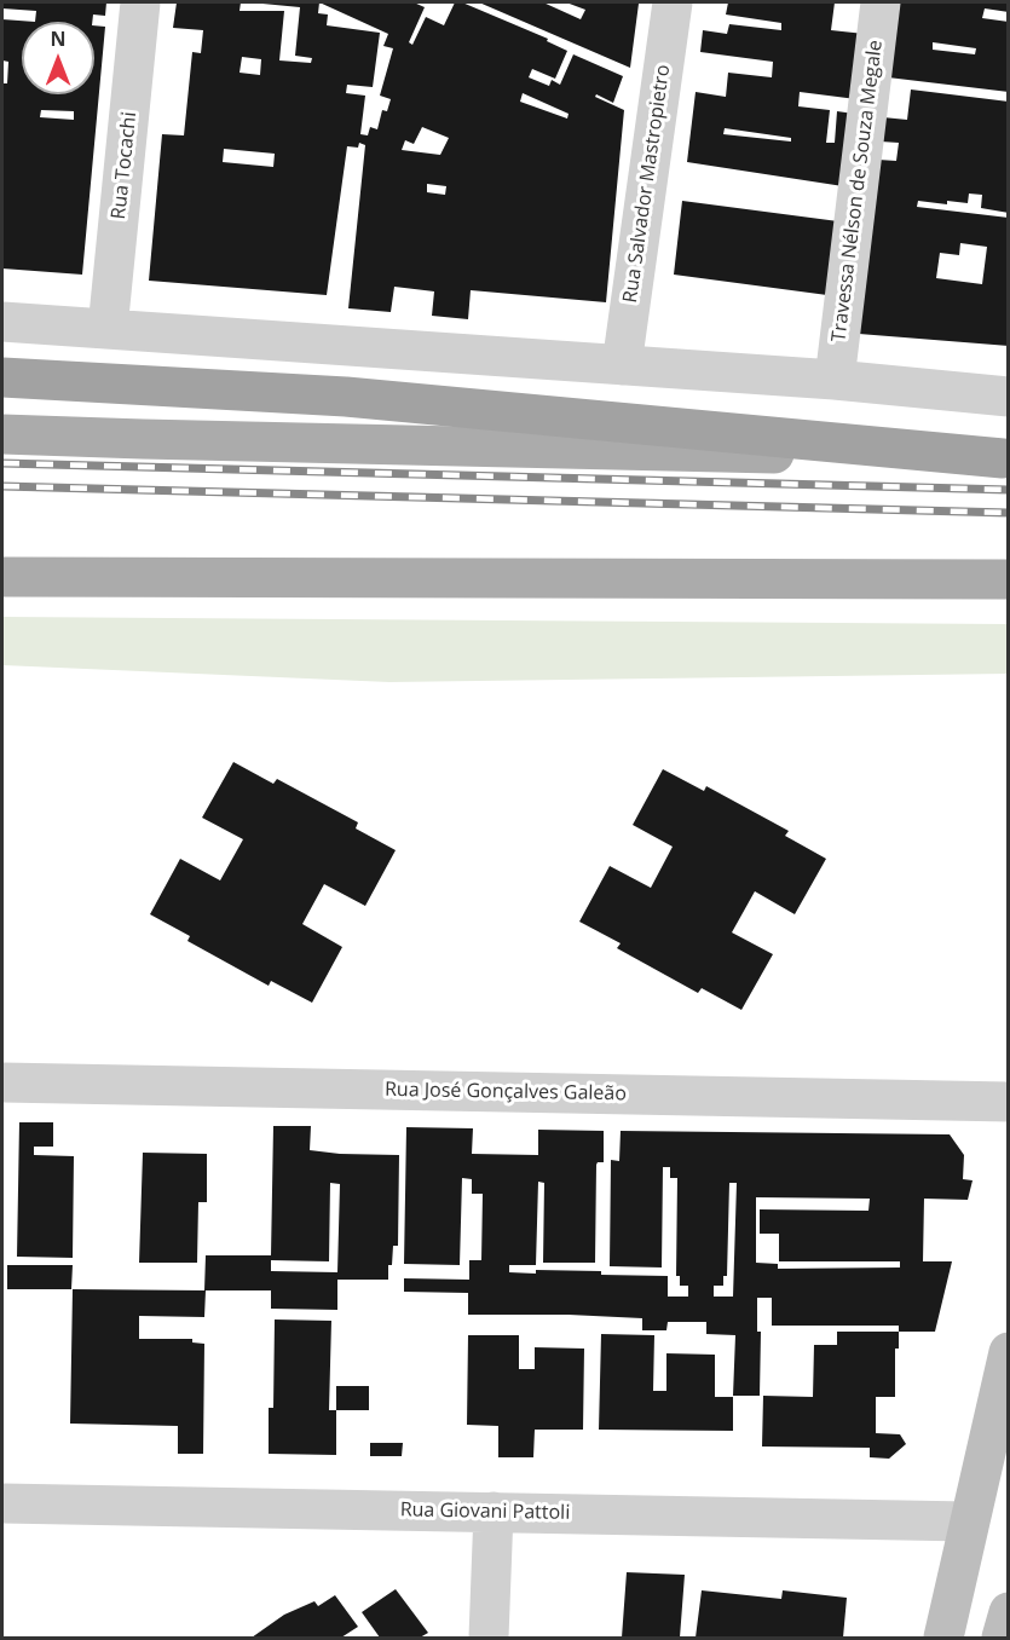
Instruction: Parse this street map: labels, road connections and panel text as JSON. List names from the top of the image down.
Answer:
{
  "streets": {
    "street": [
      "Rua Tocachi",
      "Rua Salvador Mastropietro",
      "Travessa Nélson de Souza Megale",
      "Rua José Gonçalves Galeão",
      "Rua Giovani Pattoli"
    ]
  },
  "north": "top"
}
